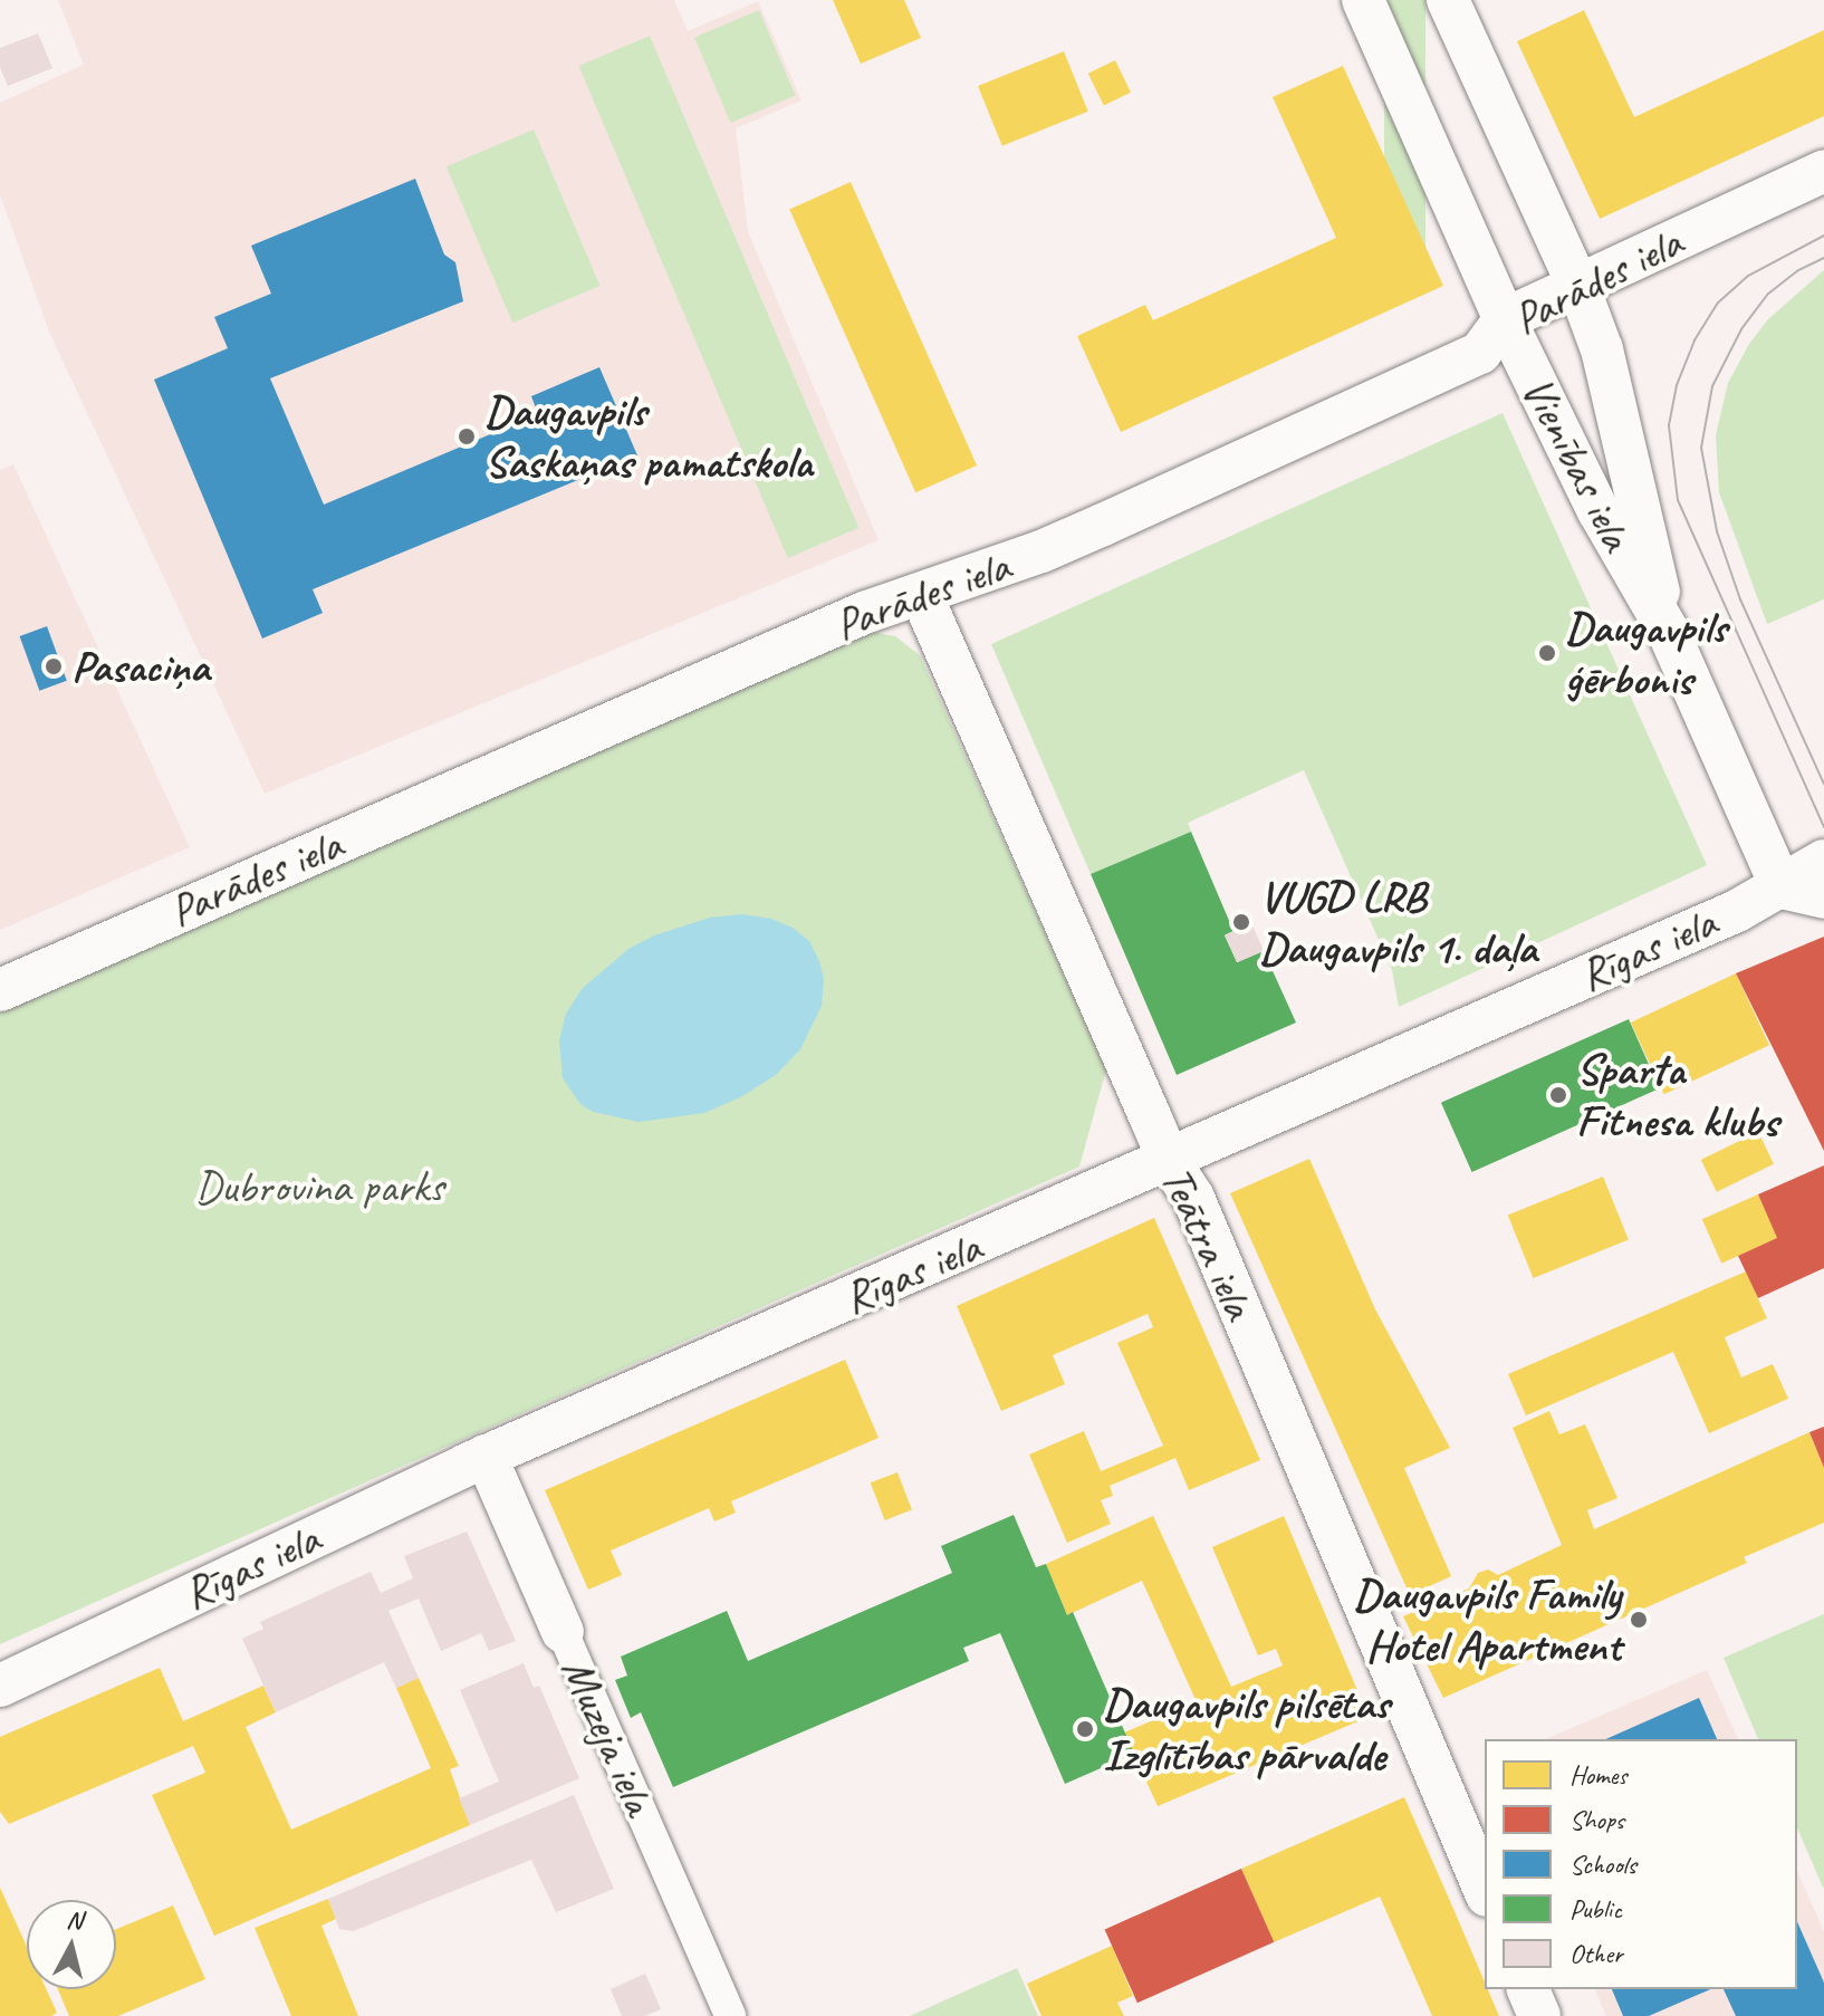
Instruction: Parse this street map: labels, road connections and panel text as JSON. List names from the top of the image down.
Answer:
{
  "streets": {
    "street": [
      "Parādes iela",
      "Vienības iela",
      "Rīgas iela",
      "Teātra iela",
      "Muzeja iela"
    ]
  },
  "crossings": [
    ["Parādes iela", "Vienības iela"],
    ["Parādes iela", "Teātra iela"],
    ["Vienības iela", "Rīgas iela"],
    ["Rīgas iela", "Teātra iela"],
    ["Rīgas iela", "Muzeja iela"]
  ],
  "parks": ["Dubrovina parks"],
  "places": [
    "Daugavpils Saskaņas pamatskola",
    "Daugavpils ģērbonis",
    "Pasaciņa",
    "VUGD LRB Daugavpils 1. daļa",
    "Sparta Fitnesa klubs",
    "Daugavpils Family Hotel Apartment",
    "Daugavpils pilsētas Izglītības pārvalde"
  ],
  "legend": [
    "Homes",
    "Shops",
    "Schools",
    "Public",
    "Other"
  ],
  "north": "top"
}
